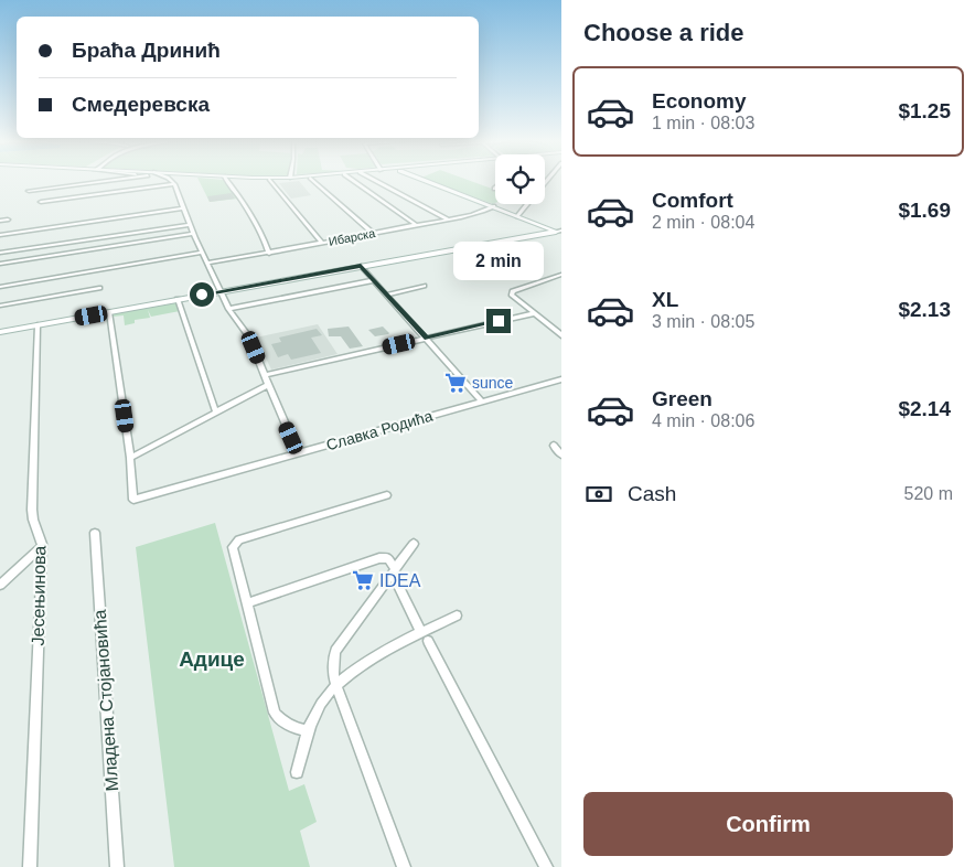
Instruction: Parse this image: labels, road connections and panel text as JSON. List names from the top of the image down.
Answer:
{
  "streets": {
    "street": [
      "Ибарска",
      "Славка Родића",
      "Јесењинова",
      "Младена Стојановића"
    ]
  },
  "districts": ["Адице"],
  "places": {
    "supermarket": ["sunce", "IDEA"]
  },
  "page": {
    "heading": "Choose a ride",
    "banner": ["Браћа Дринић", "Смедеревска"],
    "list": [
      {
        "name": "Economy",
        "note": "1 min · 08:03",
        "value": "$1.25"
      },
      {
        "name": "Comfort",
        "note": "2 min · 08:04",
        "value": "$1.69"
      },
      {
        "name": "XL",
        "note": "3 min · 08:05",
        "value": "$2.13"
      },
      {
        "name": "Green",
        "note": "4 min · 08:06",
        "value": "$2.14"
      }
    ],
    "bubble": "2 min",
    "pay": ["Cash", "520 m"],
    "buttons": "Confirm"
  }
}
